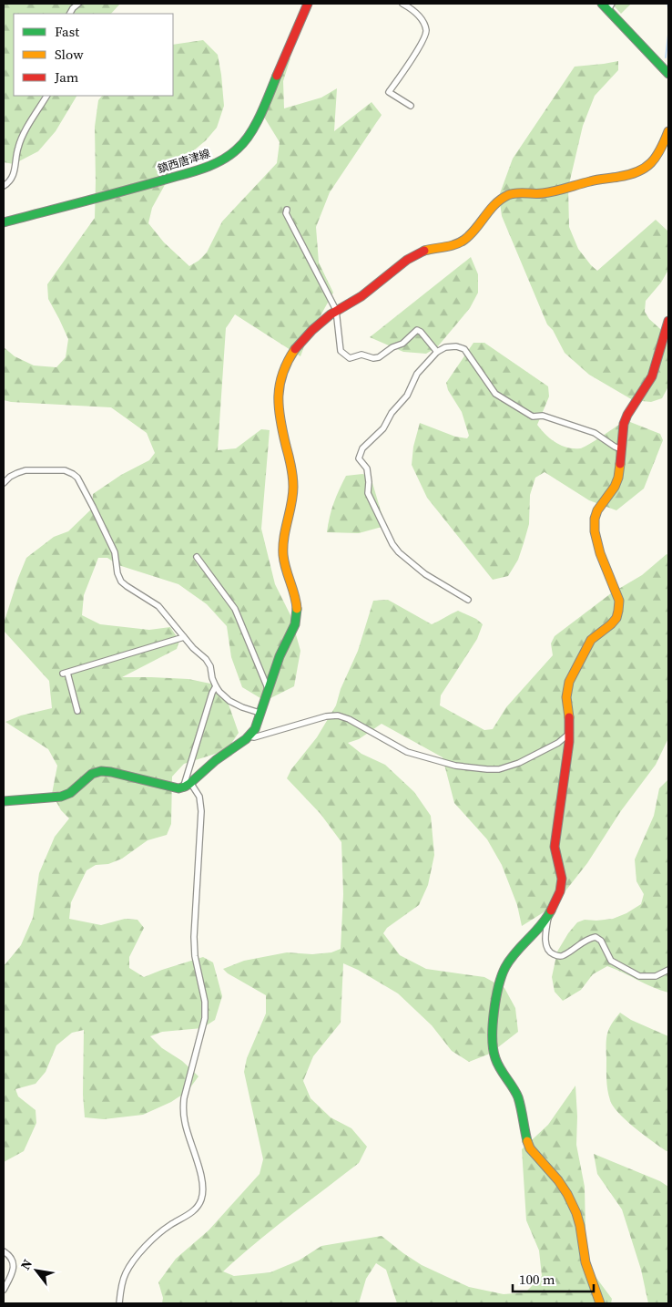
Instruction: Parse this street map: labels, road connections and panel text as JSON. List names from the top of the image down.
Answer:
{
  "streets": {
    "street": ["鎮西唐津線"]
  },
  "legend": ["Fast", "Slow", "Jam"],
  "scale_bar": "100 m",
  "north": "top left"
}
